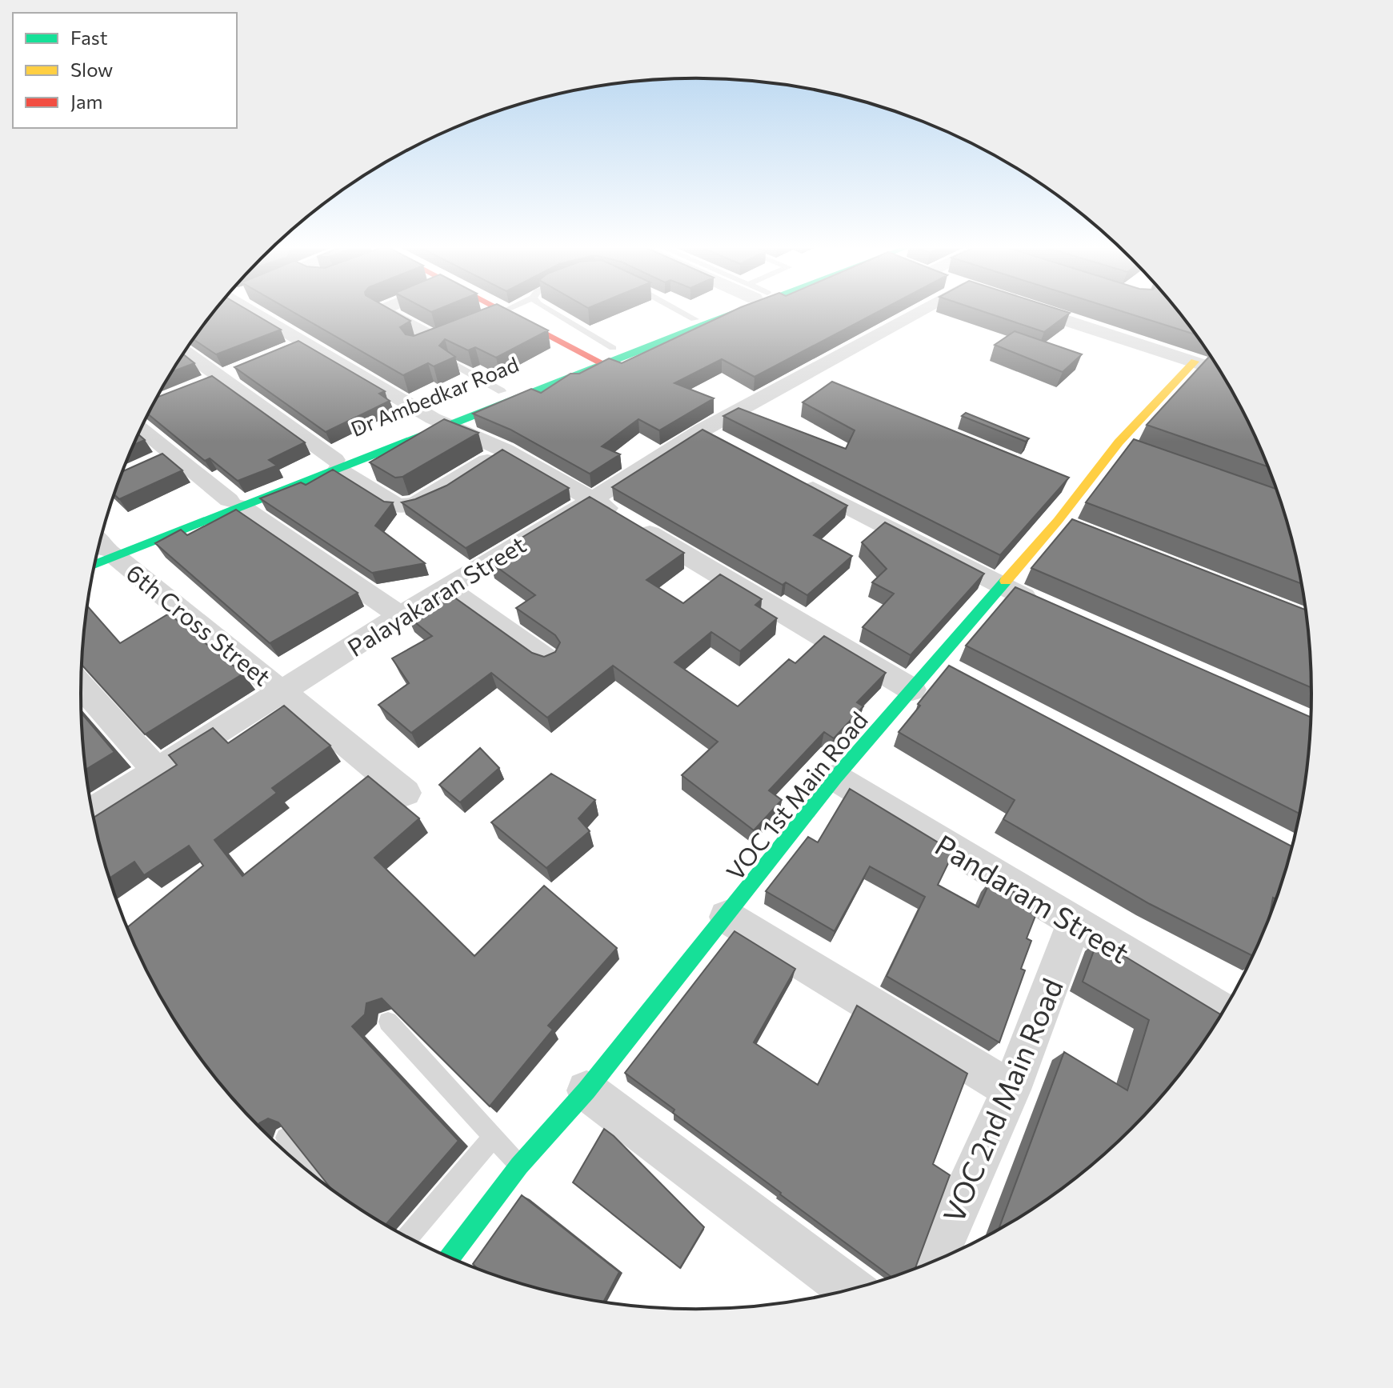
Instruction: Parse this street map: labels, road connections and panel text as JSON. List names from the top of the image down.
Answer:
{
  "streets": {
    "main road": ["Dr Ambedkar Road", "VOC 1st Main Road"],
    "street": [
      "Palayakaran Street",
      "6th Cross Street",
      "Pandaram Street",
      "VOC 2nd Main Road"
    ]
  },
  "crossings": [
    ["Dr Ambedkar Road", "6th Cross Street"],
    ["Palayakaran Street", "6th Cross Street"],
    ["VOC 1st Main Road", "Pandaram Street"],
    ["Pandaram Street", "VOC 2nd Main Road"]
  ],
  "legend": ["Fast", "Slow", "Jam"]
}
